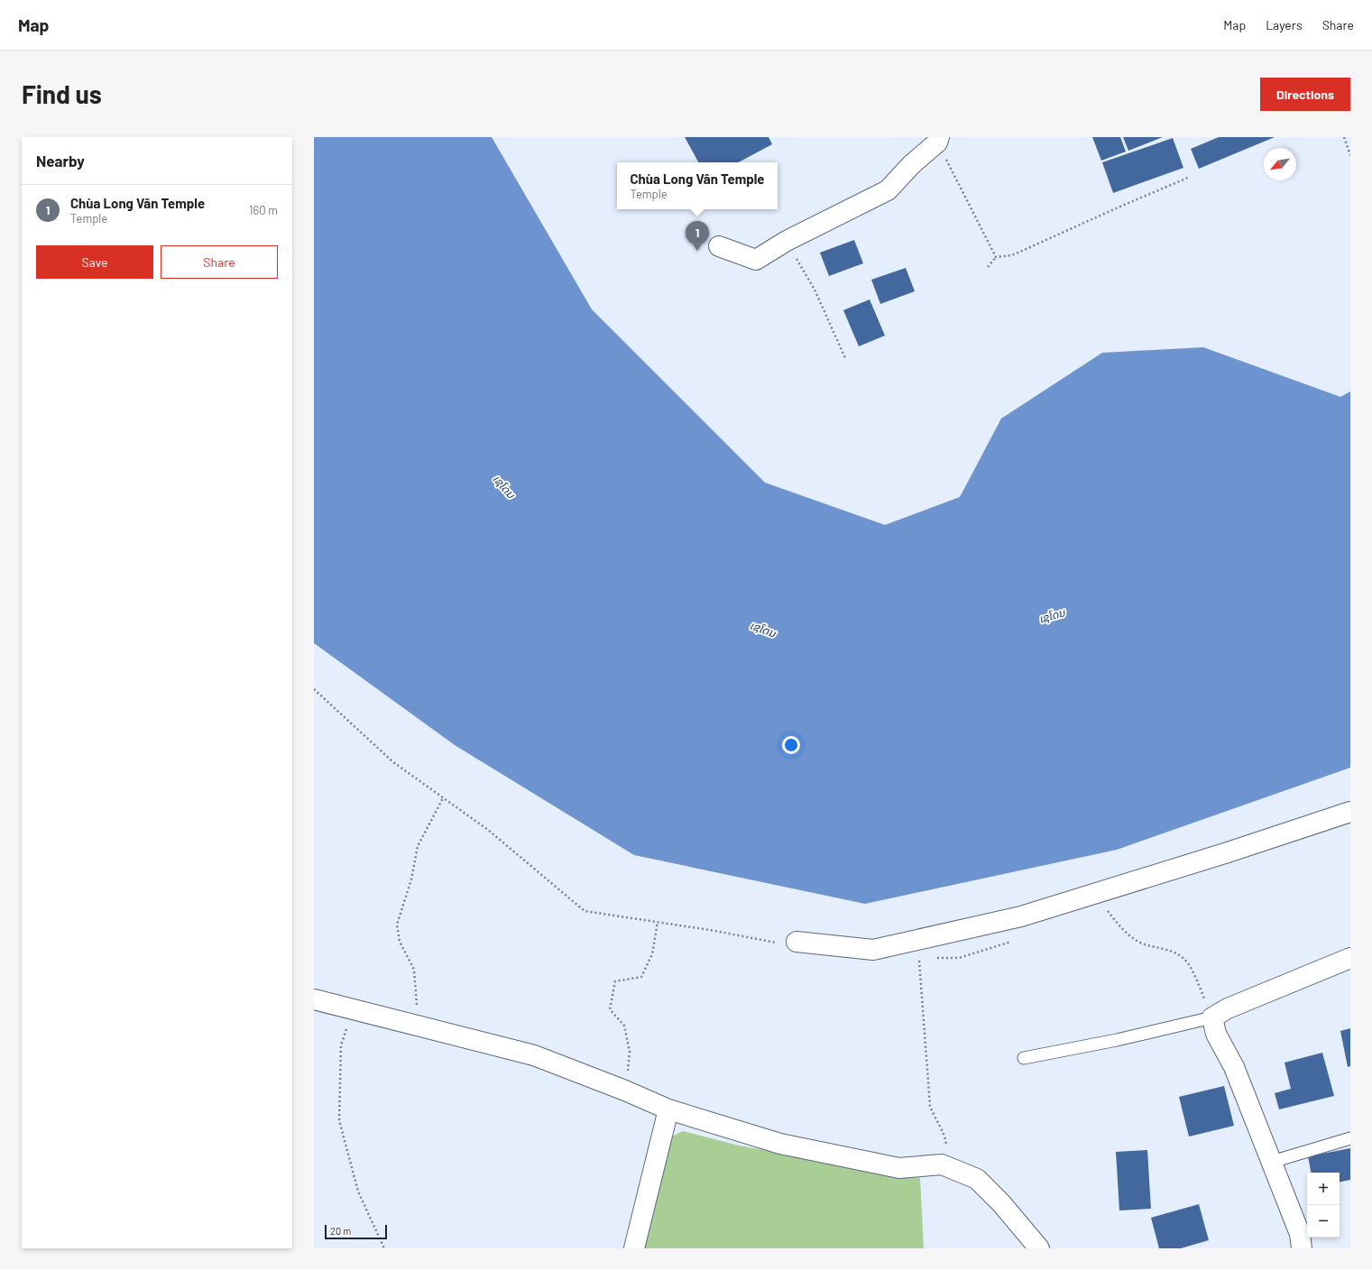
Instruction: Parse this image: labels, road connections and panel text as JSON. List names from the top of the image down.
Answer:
{
  "water": ["ເຊໂດນ"],
  "scale_bar": "20 m",
  "north": "bottom left",
  "page": {
    "header": "Map",
    "nav": ["Map", "Layers", "Share"],
    "buttons": [
      "Directions",
      ["Save", "Share"]
    ],
    "title": "Find us",
    "heading": "Nearby",
    "popup": ["Chùa Long Vân Temple", "Temple"],
    "list": [
      {
        "mark": "1",
        "name": "Chùa Long Vân Temple",
        "note": "Temple",
        "value": "160 m"
      }
    ],
    "pins": "1",
    "map_buttons": ["+", "−"],
    "scale": "20 m"
  }
}
